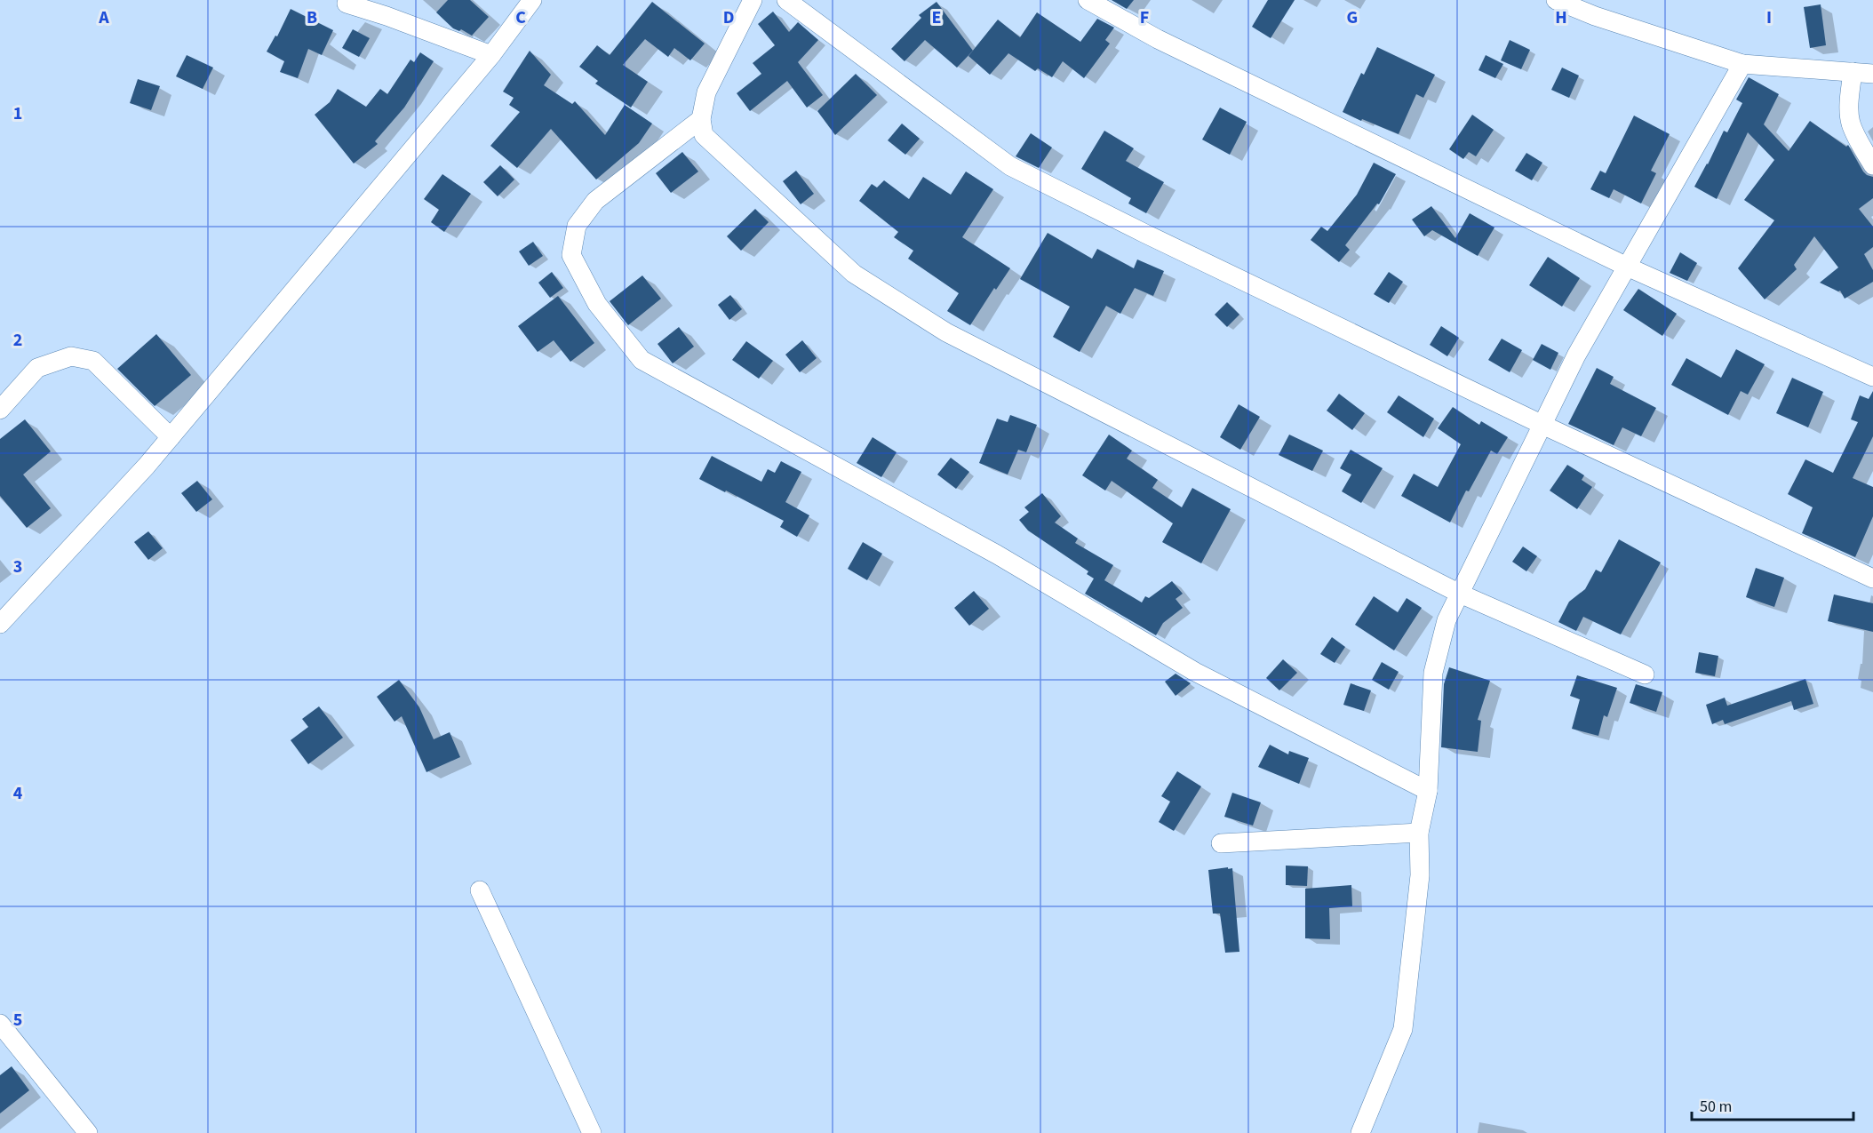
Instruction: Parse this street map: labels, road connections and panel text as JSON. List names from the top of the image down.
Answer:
{
  "scale_bar": "50 m",
  "grid": {
    "columns": [
      "A",
      "B",
      "C",
      "D",
      "E",
      "F",
      "G",
      "H",
      "I"
    ],
    "rows": [
      "1",
      "2",
      "3",
      "4",
      "5"
    ]
  }
}
